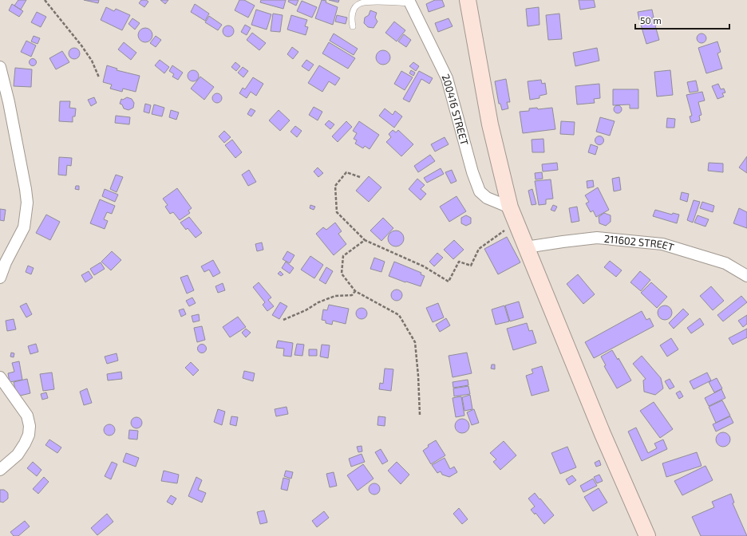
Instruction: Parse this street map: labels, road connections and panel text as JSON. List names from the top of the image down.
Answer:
{
  "streets": {
    "street": ["200416 STREET", "211602 STREET"]
  },
  "scale_bar": "50 m"
}
